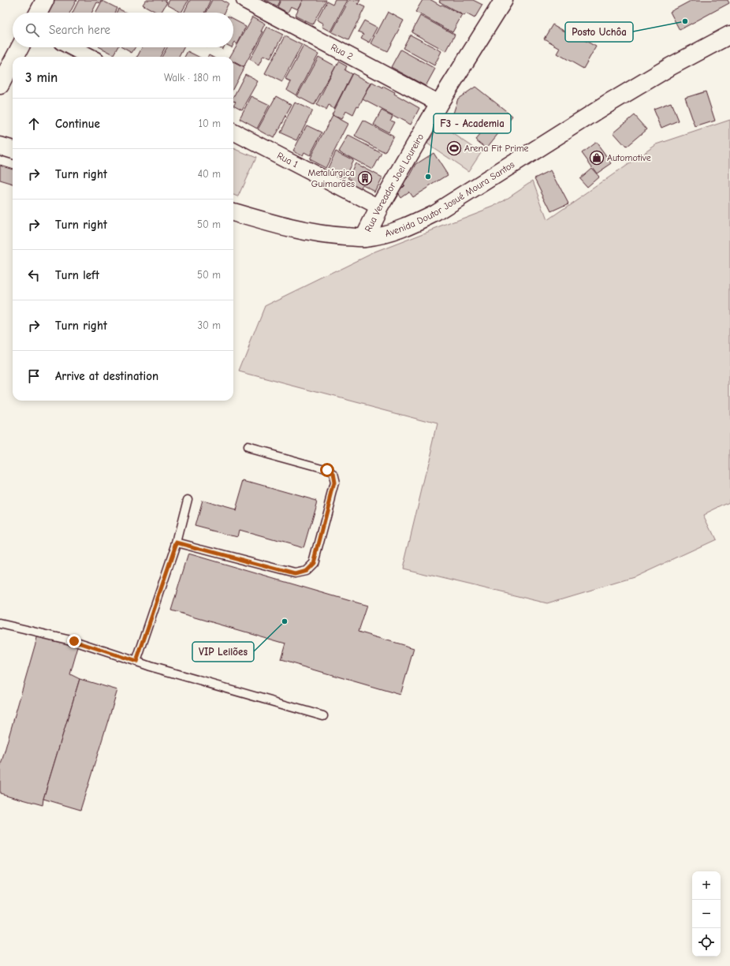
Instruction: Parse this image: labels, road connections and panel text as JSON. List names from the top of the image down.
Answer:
{
  "streets": {
    "main road": ["Rua Vereador Joel Loureiro", "Avenida Doutor Josué Moura Santos"],
    "street": ["Rua 2", "Rua 1"]
  },
  "crossings": [
    ["Rua 2", "Rua Vereador Joel Loureiro"],
    ["Rua 1", "Rua Vereador Joel Loureiro"],
    ["Rua Vereador Joel Loureiro", "Avenida Doutor Josué Moura Santos"]
  ],
  "places": {
    "other": ["Posto Uchôa", "F3 - Academia", "VIP Leilões"],
    "sports": ["Arena Fit Prime"],
    "shop": ["Automotive"],
    "building": ["Metalúrgica Guimarães"]
  },
  "page": {
    "search": "Search here",
    "heading": ["3 min", "Walk · 180 m"],
    "list": [
      ["Continue", "10 m"],
      ["Turn right", "40 m"],
      ["Turn right", "50 m"],
      ["Turn left", "50 m"],
      ["Turn right", "30 m"],
      "Arrive at destination"
    ],
    "map_buttons": ["+", "−"]
  }
}
